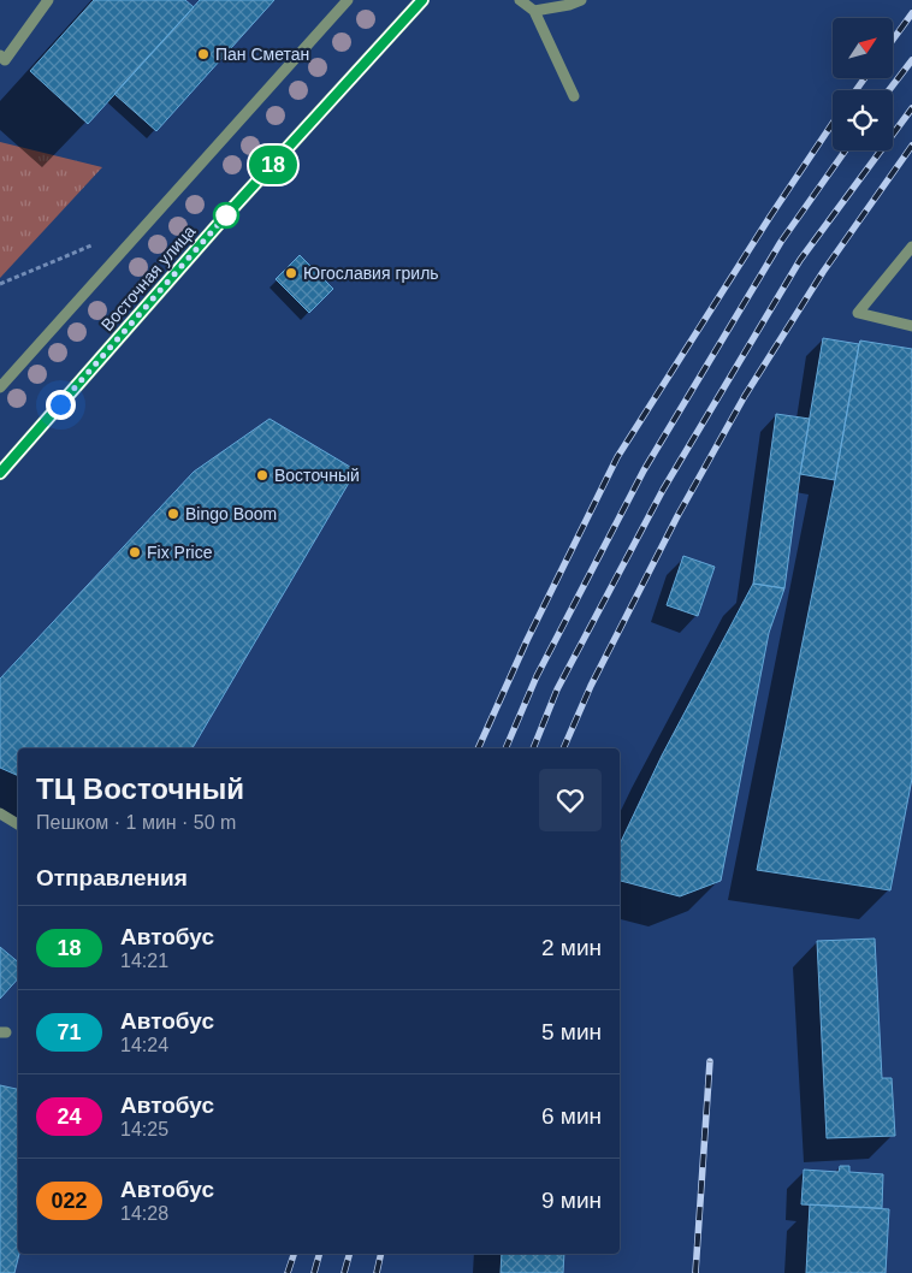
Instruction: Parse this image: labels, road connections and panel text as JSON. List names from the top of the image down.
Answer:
{
  "streets": {
    "main road": ["Восточная улица"]
  },
  "places": [
    "Пан Сметан",
    "Югославия гриль",
    "Восточный",
    "Bingo Boom",
    "Fix Price"
  ],
  "lines": ["bus line 18"],
  "north": "top right",
  "page": {
    "on_map": "18",
    "heading": [
      ["ТЦ Восточный", "Пешком · 1 мин · 50 m"],
      "Отправления"
    ],
    "list": [
      {
        "mark": "18",
        "name": "Автобус",
        "note": "14:21",
        "value": "2 мин"
      },
      {
        "mark": "71",
        "name": "Автобус",
        "note": "14:24",
        "value": "5 мин"
      },
      {
        "mark": "24",
        "name": "Автобус",
        "note": "14:25",
        "value": "6 мин"
      },
      {
        "mark": "022",
        "name": "Автобус",
        "note": "14:28",
        "value": "9 мин"
      }
    ]
  }
}
